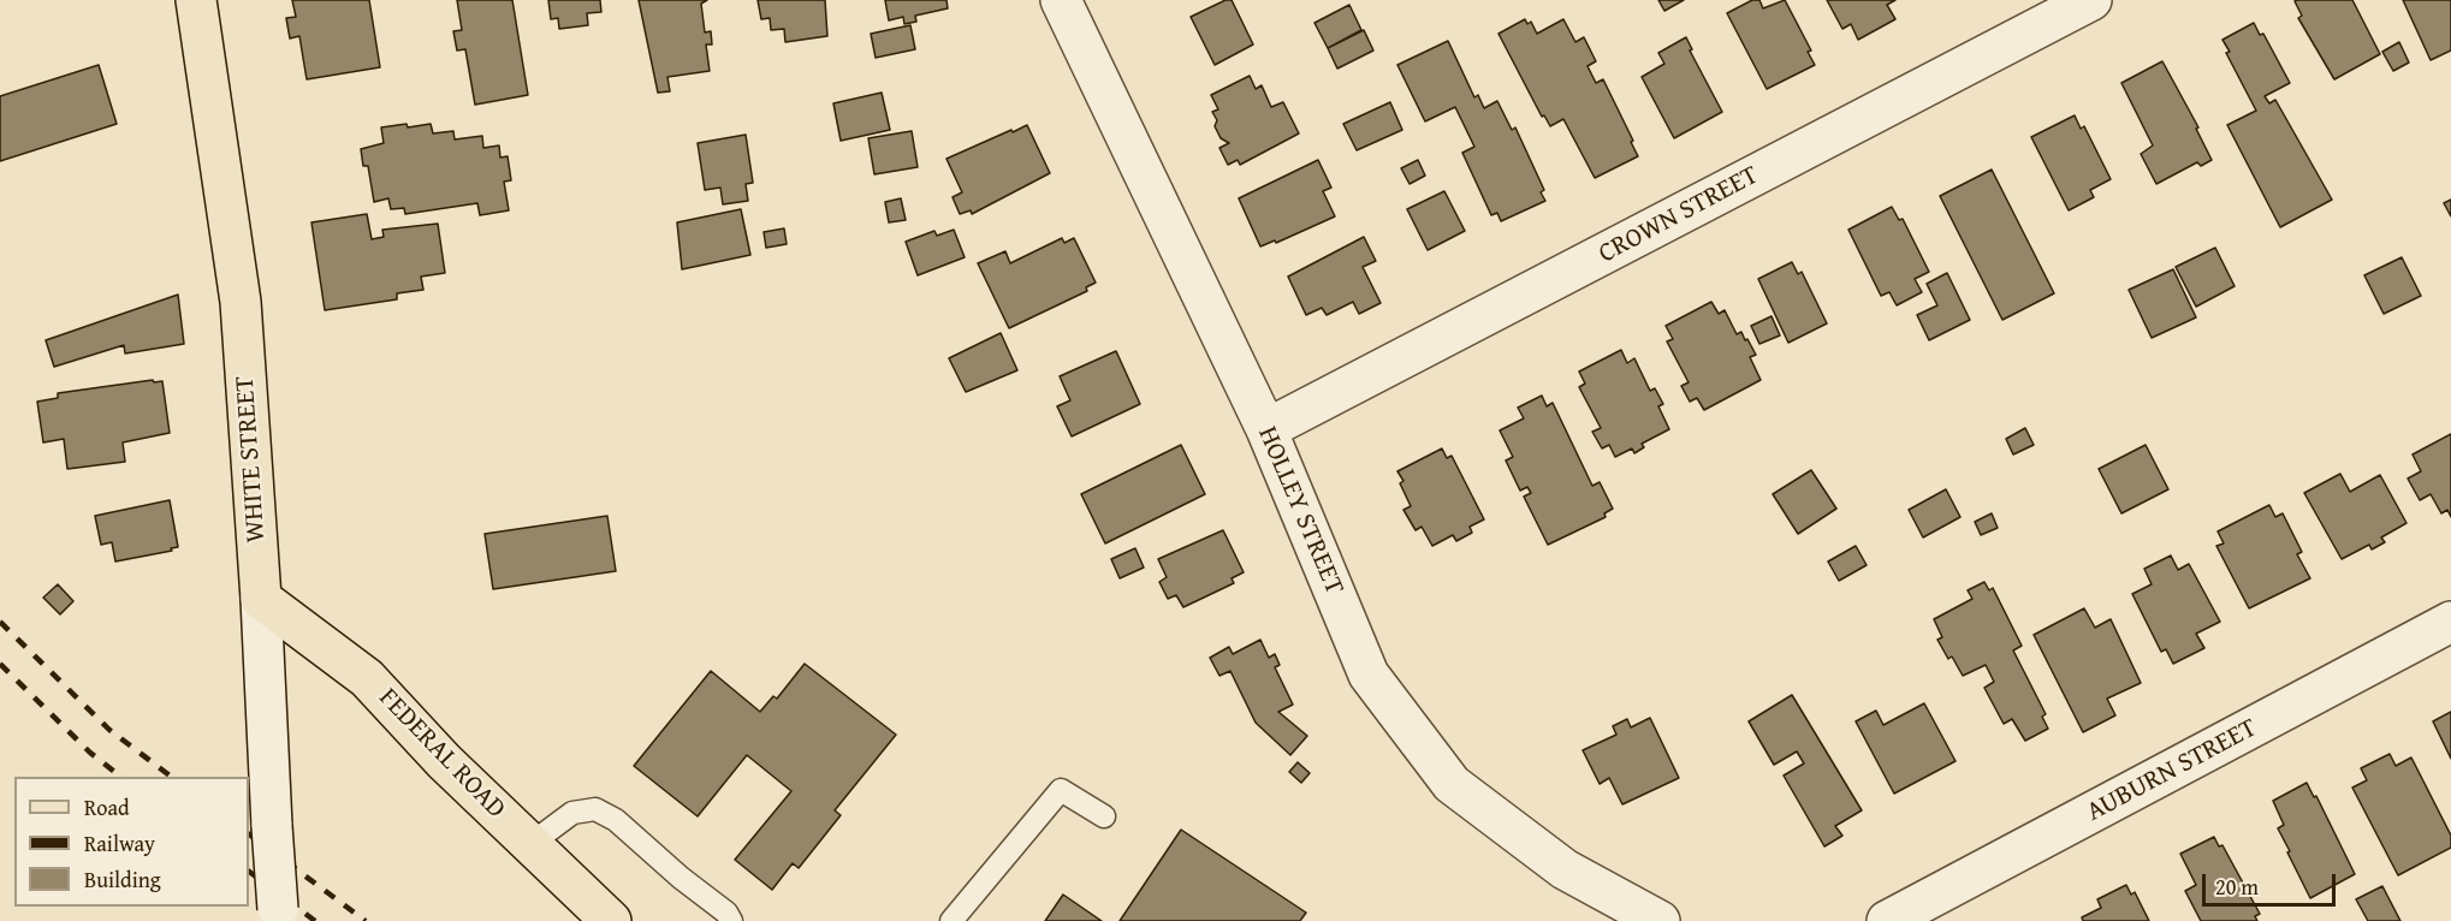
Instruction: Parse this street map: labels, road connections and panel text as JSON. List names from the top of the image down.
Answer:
{
  "streets": {
    "main road": ["WHITE STREET", "FEDERAL ROAD"],
    "street": ["CROWN STREET", "HOLLEY STREET", "AUBURN STREET"]
  },
  "crossings": [
    ["CROWN STREET", "HOLLEY STREET"],
    ["WHITE STREET", "FEDERAL ROAD"]
  ],
  "legend": ["Road", "Railway", "Building"],
  "scale_bar": "20 m"
}
